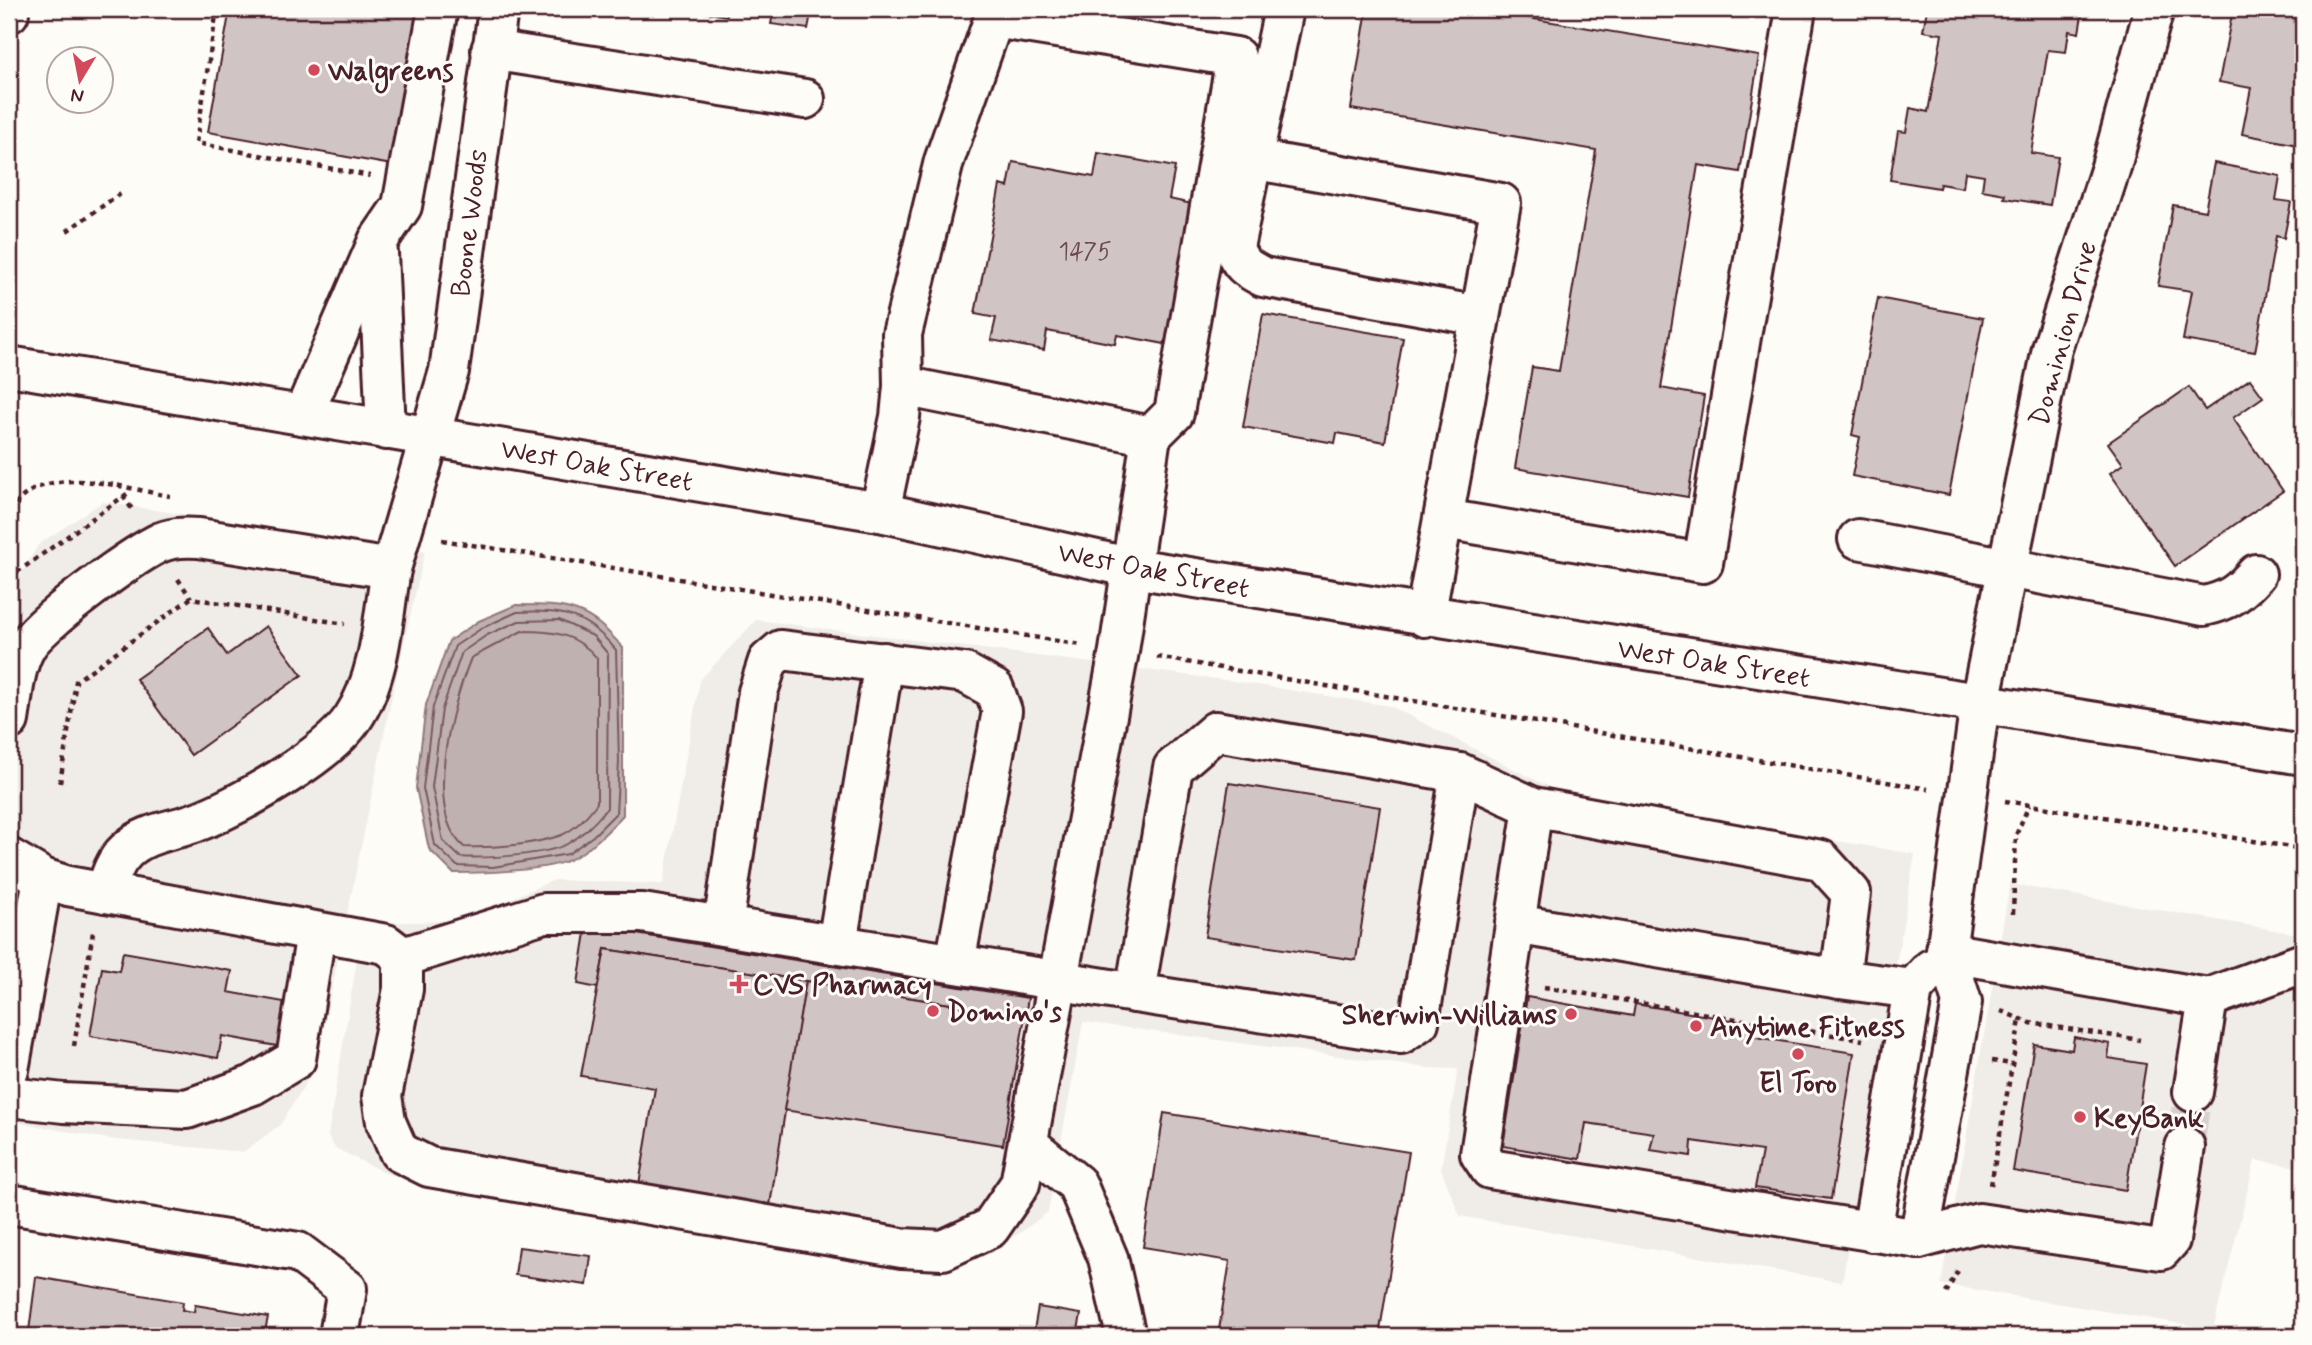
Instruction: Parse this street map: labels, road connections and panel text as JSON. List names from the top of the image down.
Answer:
{
  "streets": {
    "main road": ["Boone Woods", "Dominion Drive", "West Oak Street"]
  },
  "crossings": [
    ["Boone Woods", "West Oak Street"],
    ["Dominion Drive", "West Oak Street"]
  ],
  "places": {
    "other": [
      "Walgreens",
      "Domino's",
      "Sherwin-Williams",
      "Anytime Fitness",
      "El Toro",
      "KeyBank"
    ],
    "health": ["CVS Pharmacy"]
  },
  "house_numbers": ["1475"],
  "north": "bottom"
}
